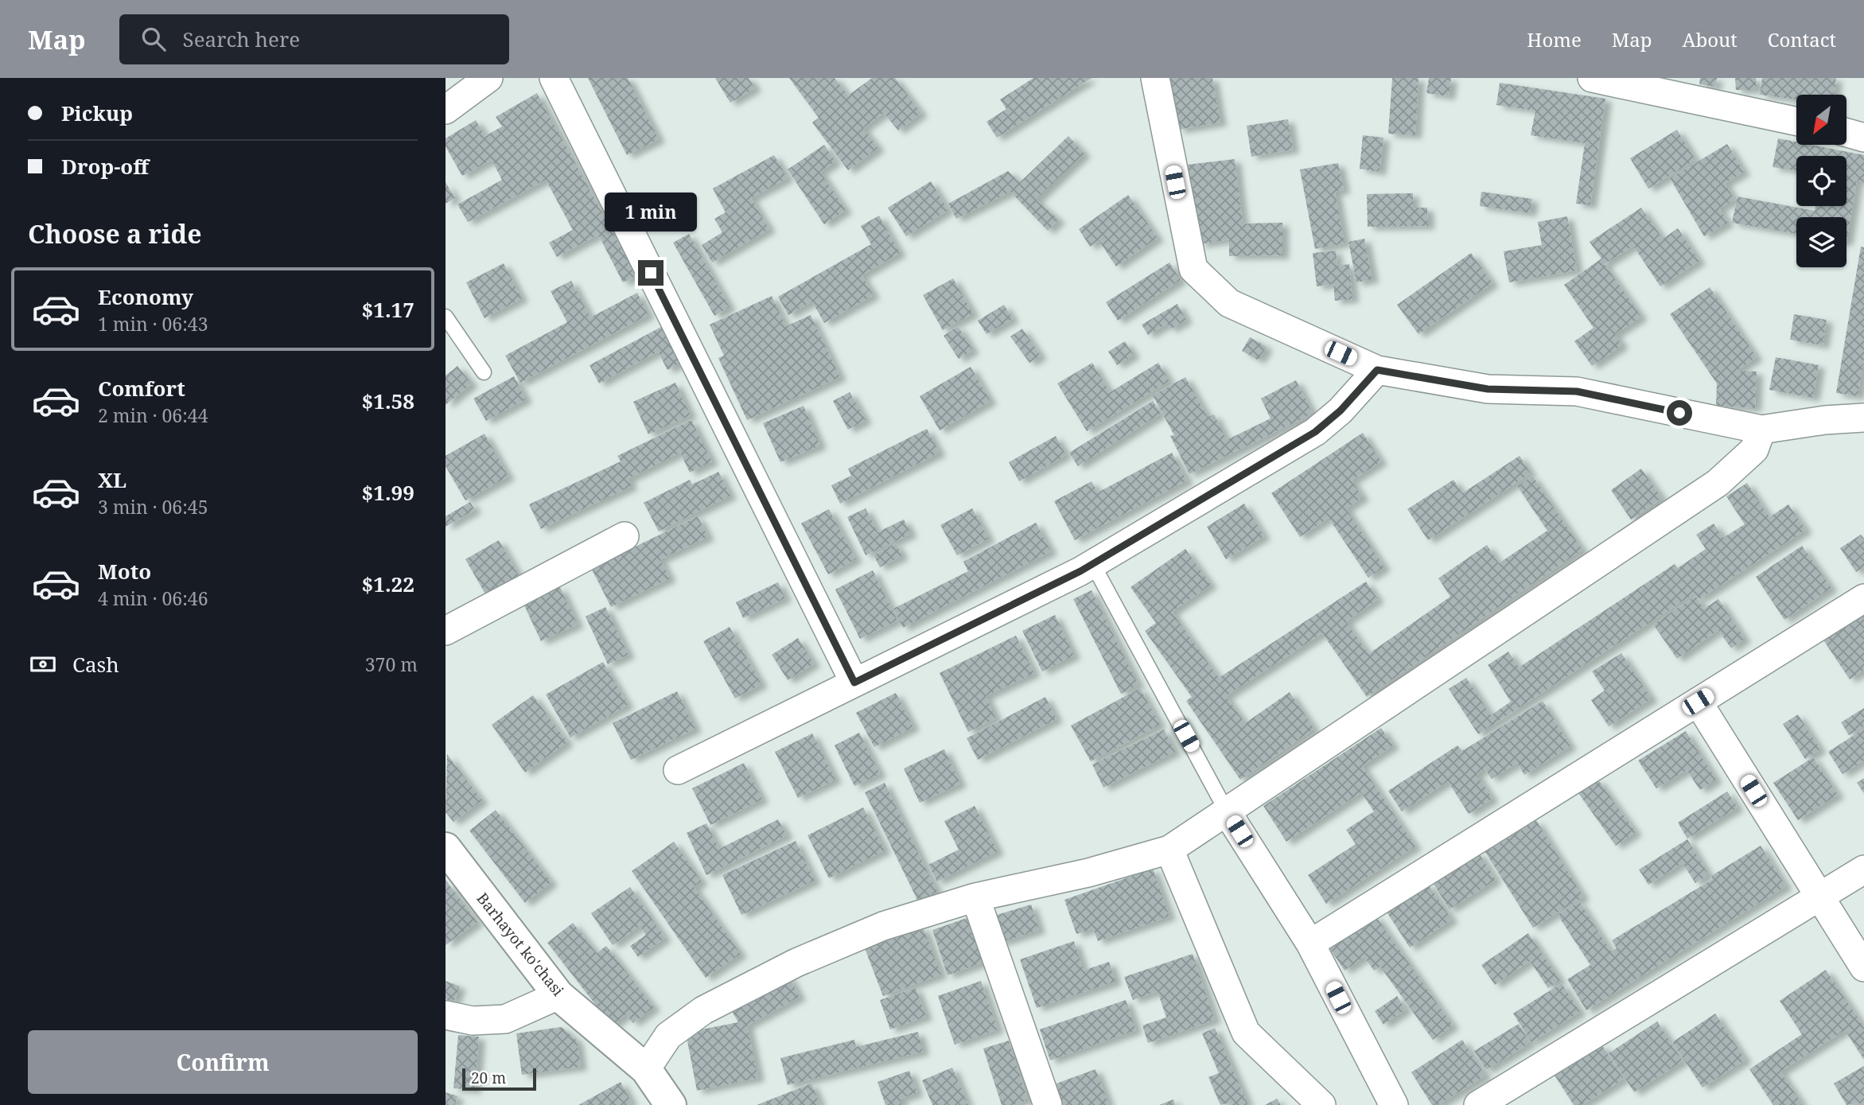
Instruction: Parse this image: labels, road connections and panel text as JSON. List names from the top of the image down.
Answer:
{
  "streets": {
    "street": ["Barhayot ko'chasi"]
  },
  "scale_bar": "20 m",
  "north": "bottom left",
  "page": {
    "header": "Map",
    "search": "Search here",
    "nav": [
      "Home",
      "Map",
      "About",
      "Contact"
    ],
    "banner": ["Pickup", "Drop-off"],
    "bubble": "1 min",
    "heading": "Choose a ride",
    "list": [
      {
        "name": "Economy",
        "note": "1 min · 06:43",
        "value": "$1.17"
      },
      {
        "name": "Comfort",
        "note": "2 min · 06:44",
        "value": "$1.58"
      },
      {
        "name": "XL",
        "note": "3 min · 06:45",
        "value": "$1.99"
      },
      {
        "name": "Moto",
        "note": "4 min · 06:46",
        "value": "$1.22"
      }
    ],
    "pay": ["Cash", "370 m"],
    "buttons": "Confirm",
    "scale": "20 m"
  }
}
